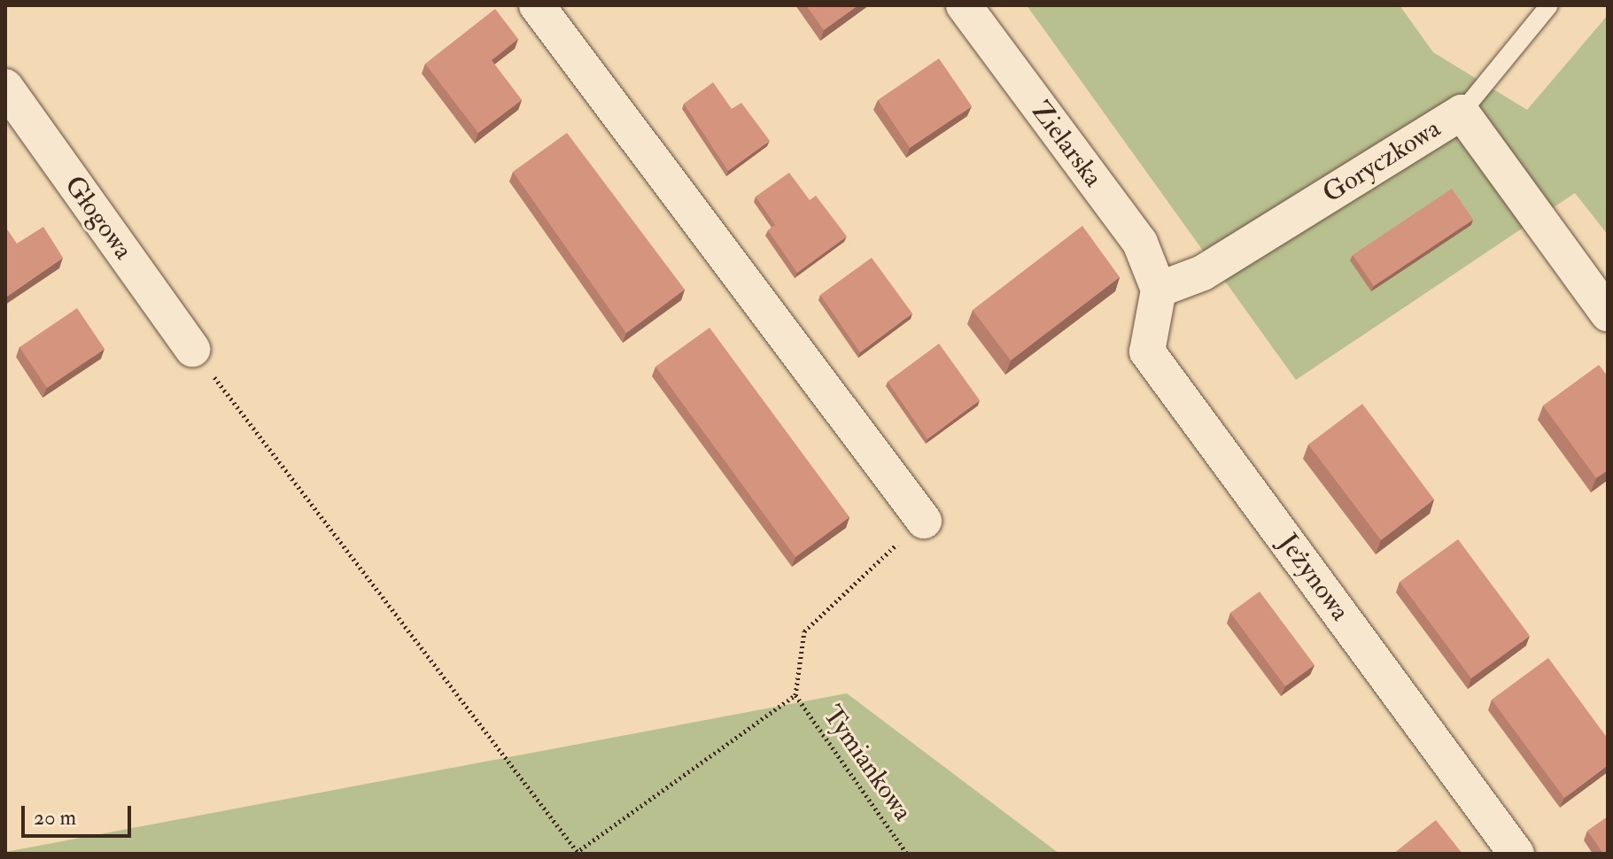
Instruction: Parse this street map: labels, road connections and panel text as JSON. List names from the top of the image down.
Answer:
{
  "streets": {
    "street": [
      "Zielarska",
      "Goryczkowa",
      "Głogowa",
      "Jeżynowa"
    ],
    "path": ["Tymiankowa"]
  },
  "crossings": [
    ["Zielarska", "Goryczkowa"],
    ["Zielarska", "Jeżynowa"],
    ["Goryczkowa", "Jeżynowa"]
  ],
  "scale_bar": "20 m"
}
